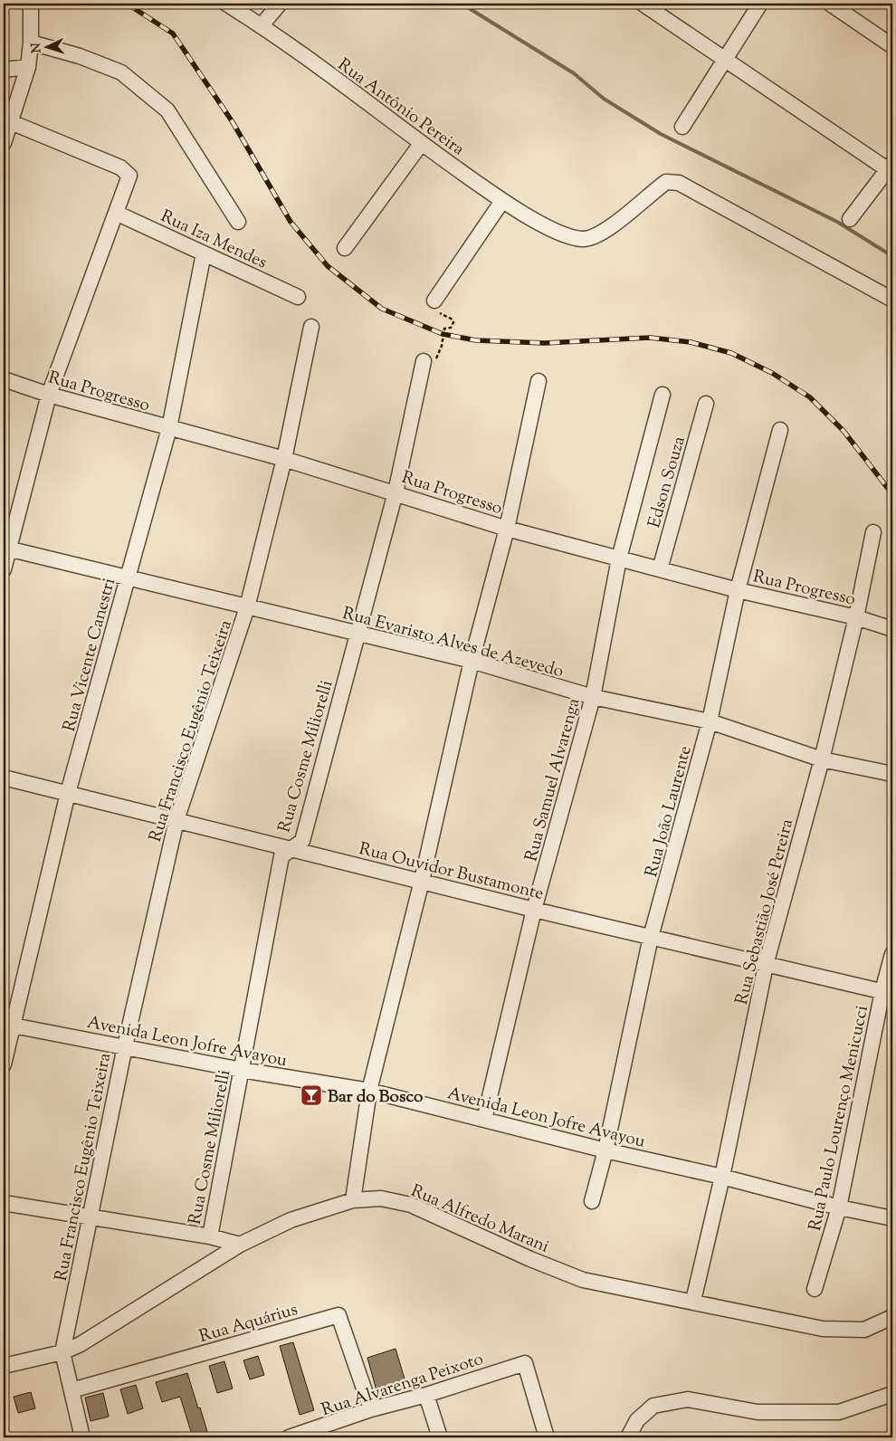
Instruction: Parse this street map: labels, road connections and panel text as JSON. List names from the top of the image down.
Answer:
{
  "streets": {
    "street": [
      "Rua Antônio Pereira",
      "Rua Iza Mendes",
      "Rua Progresso",
      "Edson Souza",
      "Rua Evaristo Alves de Azevedo",
      "Rua Vicente Canestri",
      "Rua Francisco Eugênio Teixeira",
      "Rua Cosme Miliorelli",
      "Rua Samuel Alvarenga",
      "Rua João Laurente",
      "Rua Ouvidor Bustamonte",
      "Rua Sebastião José Pereira",
      "Avenida Leon Jofre Avayou",
      "Rua Paulo Lourenço Menicucci",
      "Rua Alfredo Marani",
      "Rua Aquárius",
      "Rua Alvarenga Peixoto"
    ]
  },
  "crossings": [
    ["Rua Iza Mendes", "Rua Vicente Canestri"],
    ["Rua Progresso", "Edson Souza"],
    ["Rua Progresso", "Rua Vicente Canestri"],
    ["Rua Progresso", "Rua Francisco Eugênio Teixeira"],
    ["Rua Progresso", "Rua Cosme Miliorelli"],
    ["Rua Progresso", "Rua Samuel Alvarenga"],
    ["Rua Progresso", "Rua João Laurente"],
    ["Rua Progresso", "Rua Sebastião José Pereira"],
    ["Rua Evaristo Alves de Azevedo", "Rua Vicente Canestri"],
    ["Rua Evaristo Alves de Azevedo", "Rua Francisco Eugênio Teixeira"],
    ["Rua Evaristo Alves de Azevedo", "Rua Cosme Miliorelli"],
    ["Rua Evaristo Alves de Azevedo", "Rua Samuel Alvarenga"],
    ["Rua Evaristo Alves de Azevedo", "Rua João Laurente"],
    ["Rua Evaristo Alves de Azevedo", "Rua Sebastião José Pereira"],
    ["Rua Vicente Canestri", "Rua Ouvidor Bustamonte"],
    ["Rua Vicente Canestri", "Avenida Leon Jofre Avayou"],
    ["Rua Francisco Eugênio Teixeira", "Rua Ouvidor Bustamonte"],
    ["Rua Francisco Eugênio Teixeira", "Avenida Leon Jofre Avayou"],
    ["Rua Francisco Eugênio Teixeira", "Rua Alfredo Marani"],
    ["Rua Francisco Eugênio Teixeira", "Rua Aquárius"],
    ["Rua Cosme Miliorelli", "Rua Ouvidor Bustamonte"],
    ["Rua Cosme Miliorelli", "Avenida Leon Jofre Avayou"],
    ["Rua Samuel Alvarenga", "Rua Ouvidor Bustamonte"],
    ["Rua Samuel Alvarenga", "Avenida Leon Jofre Avayou"],
    ["Rua João Laurente", "Rua Ouvidor Bustamonte"],
    ["Rua João Laurente", "Avenida Leon Jofre Avayou"],
    ["Rua Ouvidor Bustamonte", "Rua Sebastião José Pereira"],
    ["Rua Ouvidor Bustamonte", "Rua Paulo Lourenço Menicucci"],
    ["Rua Sebastião José Pereira", "Avenida Leon Jofre Avayou"],
    ["Rua Sebastião José Pereira", "Rua Alfredo Marani"],
    ["Avenida Leon Jofre Avayou", "Rua Paulo Lourenço Menicucci"],
    ["Rua Aquárius", "Rua Alvarenga Peixoto"]
  ],
  "places": {
    "bar": ["Bar do Bosco"]
  },
  "north": "left"
}
